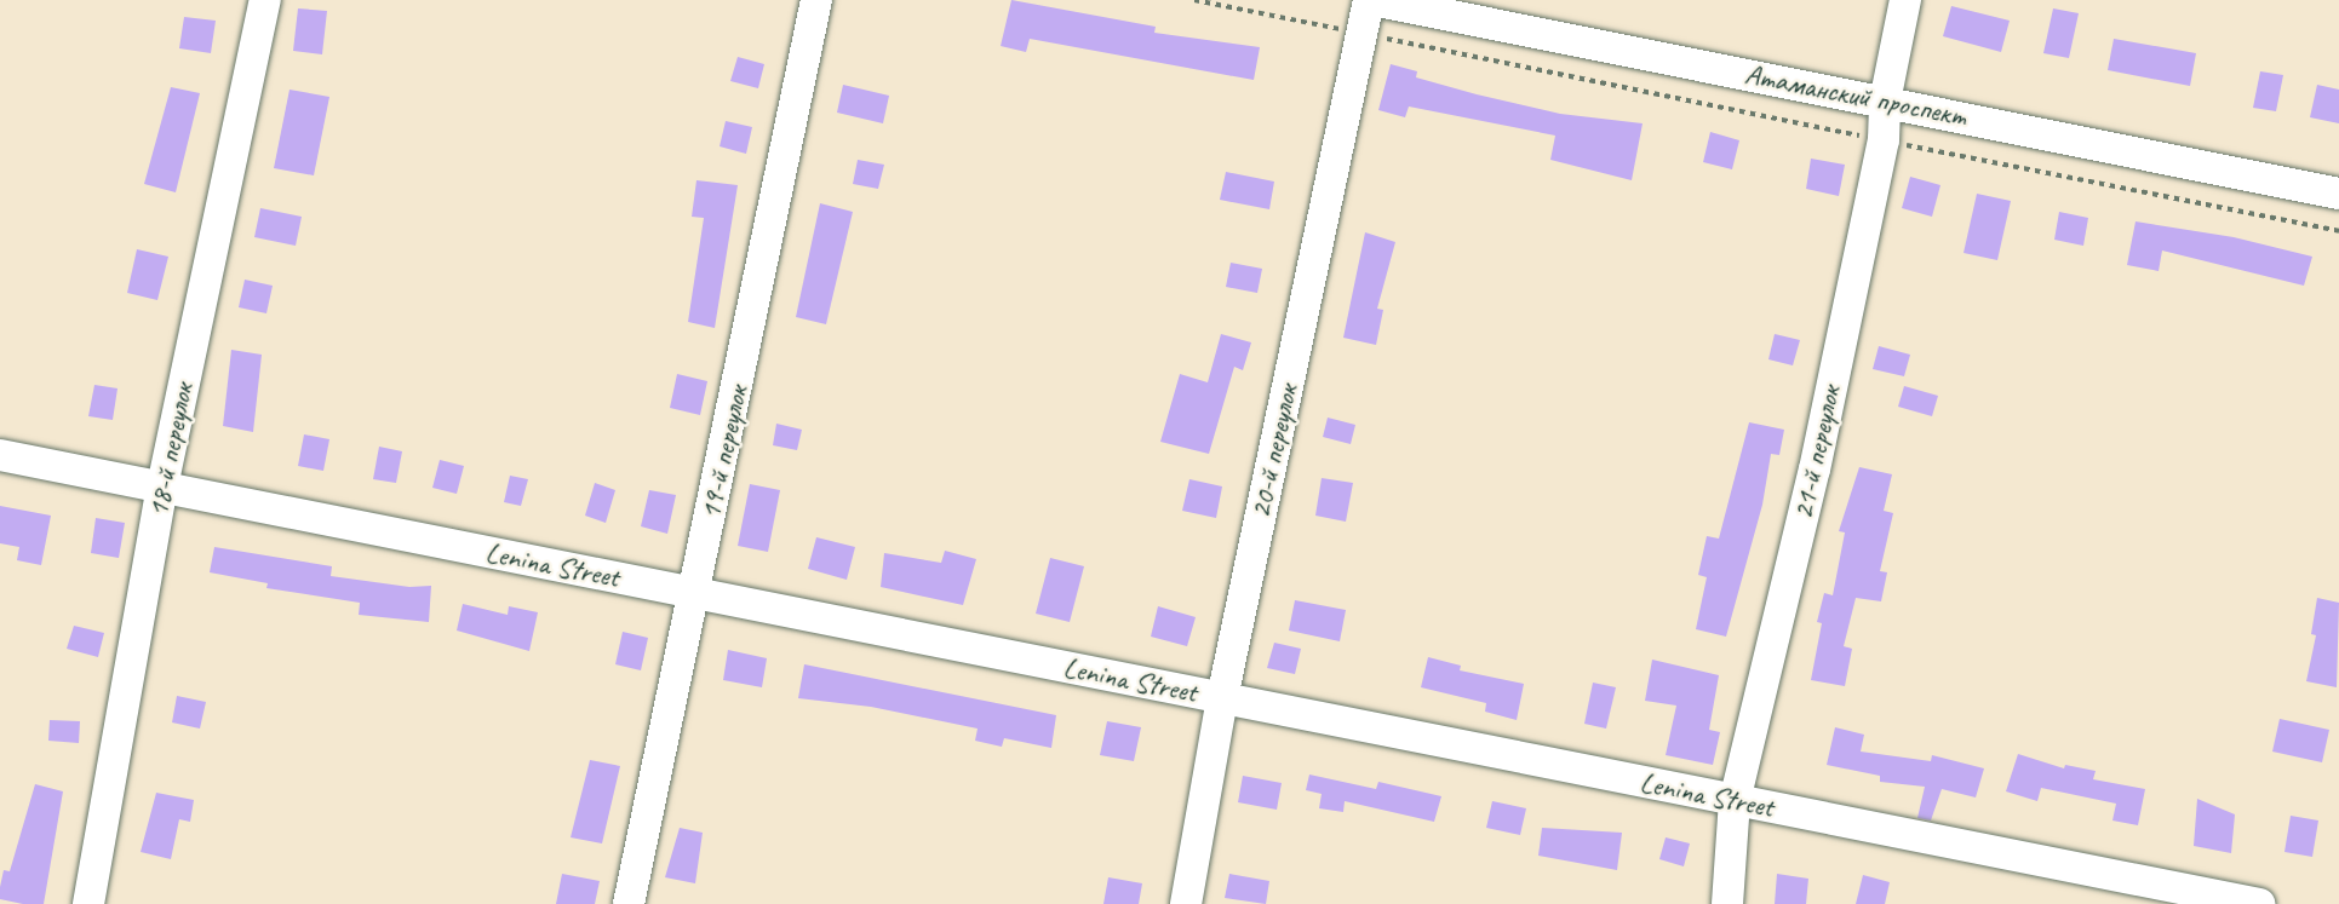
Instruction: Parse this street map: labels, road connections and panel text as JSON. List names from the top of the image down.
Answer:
{
  "streets": {
    "street": [
      "Атаманский проспект",
      "18-й переулок",
      "20-й переулок",
      "19-й переулок",
      "21-й переулок",
      "Lenina Street"
    ]
  },
  "crossings": [
    ["Атаманский проспект", "20-й переулок"],
    ["Атаманский проспект", "21-й переулок"],
    ["18-й переулок", "Lenina Street"],
    ["20-й переулок", "Lenina Street"],
    ["19-й переулок", "Lenina Street"],
    ["21-й переулок", "Lenina Street"]
  ]
}
